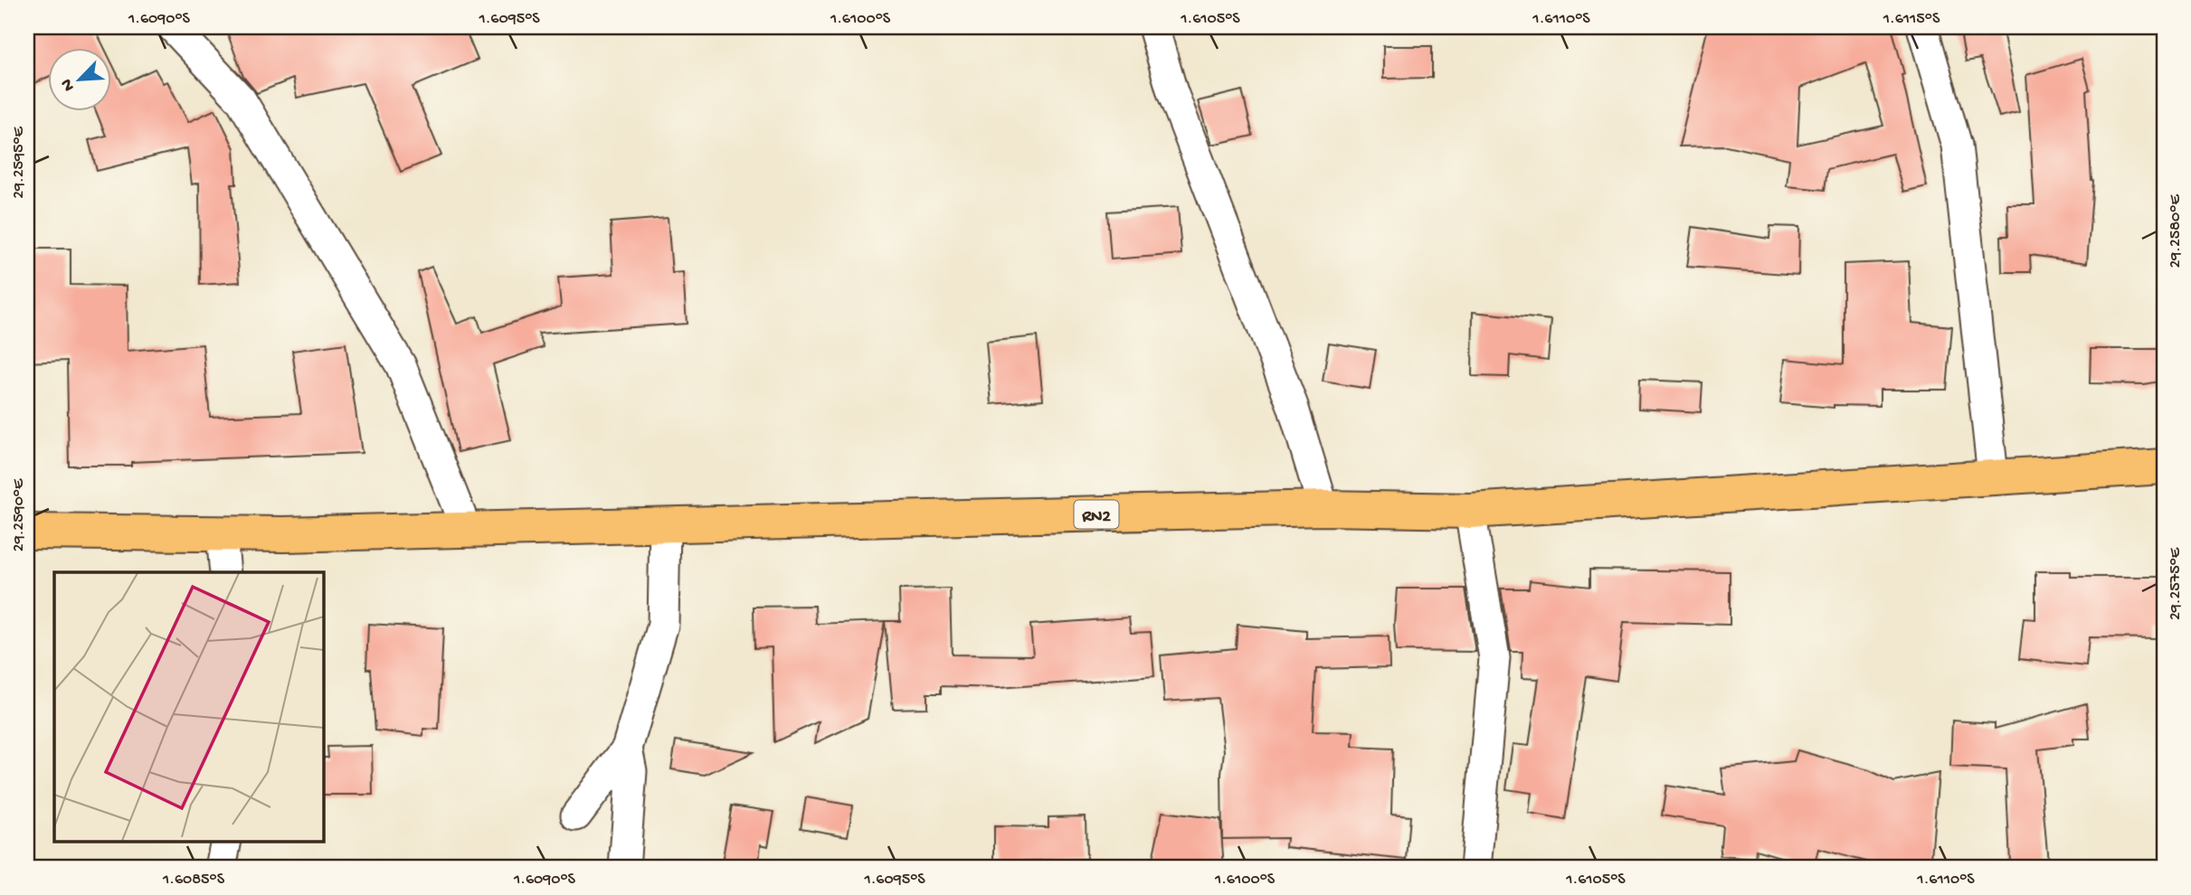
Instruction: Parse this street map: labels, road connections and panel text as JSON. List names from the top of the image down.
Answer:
{
  "streets": {
    "highway": ["RN2"]
  },
  "north": "bottom left",
  "coordinates": [
    "1.6090°S",
    "1.6095°S",
    "1.6100°S",
    "1.6105°S",
    "1.6110°S",
    "1.6115°S",
    "29.2595°E",
    "29.2580°E",
    "29.2590°E",
    "29.2575°E",
    "1.6085°S"
  ]
}
